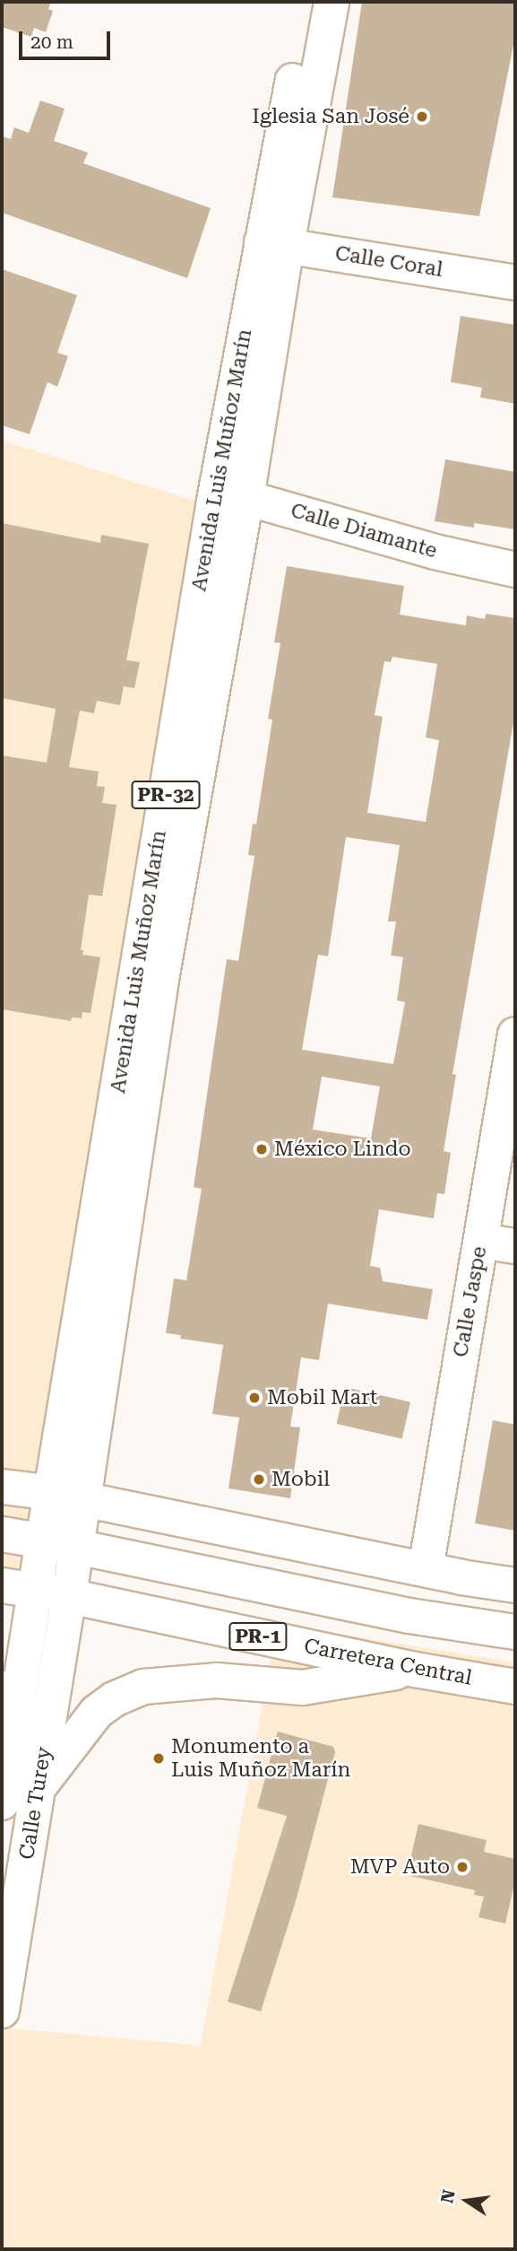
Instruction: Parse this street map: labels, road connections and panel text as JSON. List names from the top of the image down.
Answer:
{
  "streets": {
    "main road": [
      "Calle Coral",
      "Avenida Luis Muñoz Marín",
      "Calle Diamante",
      "PR-32",
      "Calle Jaspe",
      "PR-1",
      "Carretera Central",
      "Calle Turey"
    ]
  },
  "crossings": [
    ["Calle Coral", "Avenida Luis Muñoz Marín"],
    ["Avenida Luis Muñoz Marín", "Calle Diamante"],
    ["Carretera Central", "Calle Turey"]
  ],
  "places": [
    "Iglesia San José",
    "México Lindo",
    "Mobil Mart",
    "Mobil",
    "Monumento a Luis Muñoz Marín",
    "MVP Auto"
  ],
  "scale_bar": "20 m",
  "north": "left"
}
